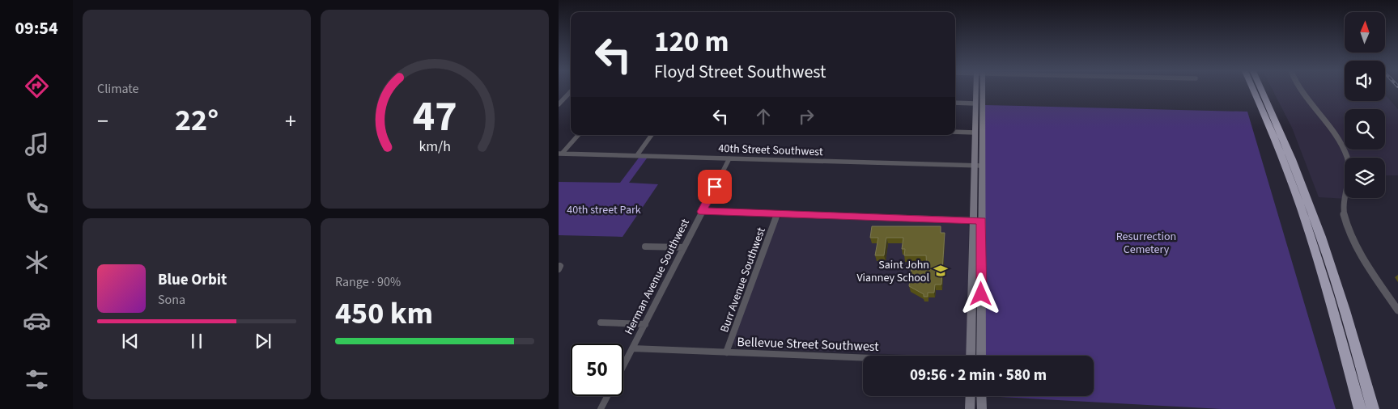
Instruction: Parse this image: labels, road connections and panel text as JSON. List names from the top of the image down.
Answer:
{
  "streets": {
    "street": [
      "40th Street Southwest",
      "Herman Avenue Southwest",
      "Burr Avenue Southwest",
      "Bellevue Street Southwest"
    ]
  },
  "crossings": [
    ["40th Street Southwest", "Herman Avenue Southwest"],
    ["Herman Avenue Southwest", "Bellevue Street Southwest"],
    ["Burr Avenue Southwest", "Bellevue Street Southwest"]
  ],
  "parks": ["40th street Park", "Resurrection Cemetery"],
  "places": {
    "school or university": ["Saint John Vianney School"]
  },
  "north": "top",
  "page": {
    "tabs": "09:54",
    "tile": [
      "Climate",
      ["Range · 90%", "450 km"]
    ],
    "turn": ["120 m", "Floyd Street Southwest"],
    "heat": ["−", "22°", "+"],
    "song": ["Blue Orbit", "Sona"],
    "limit": "50",
    "trip": "09:56 · 2 min · 580 m",
    "gauge": ["47", "km/h"]
  }
}
